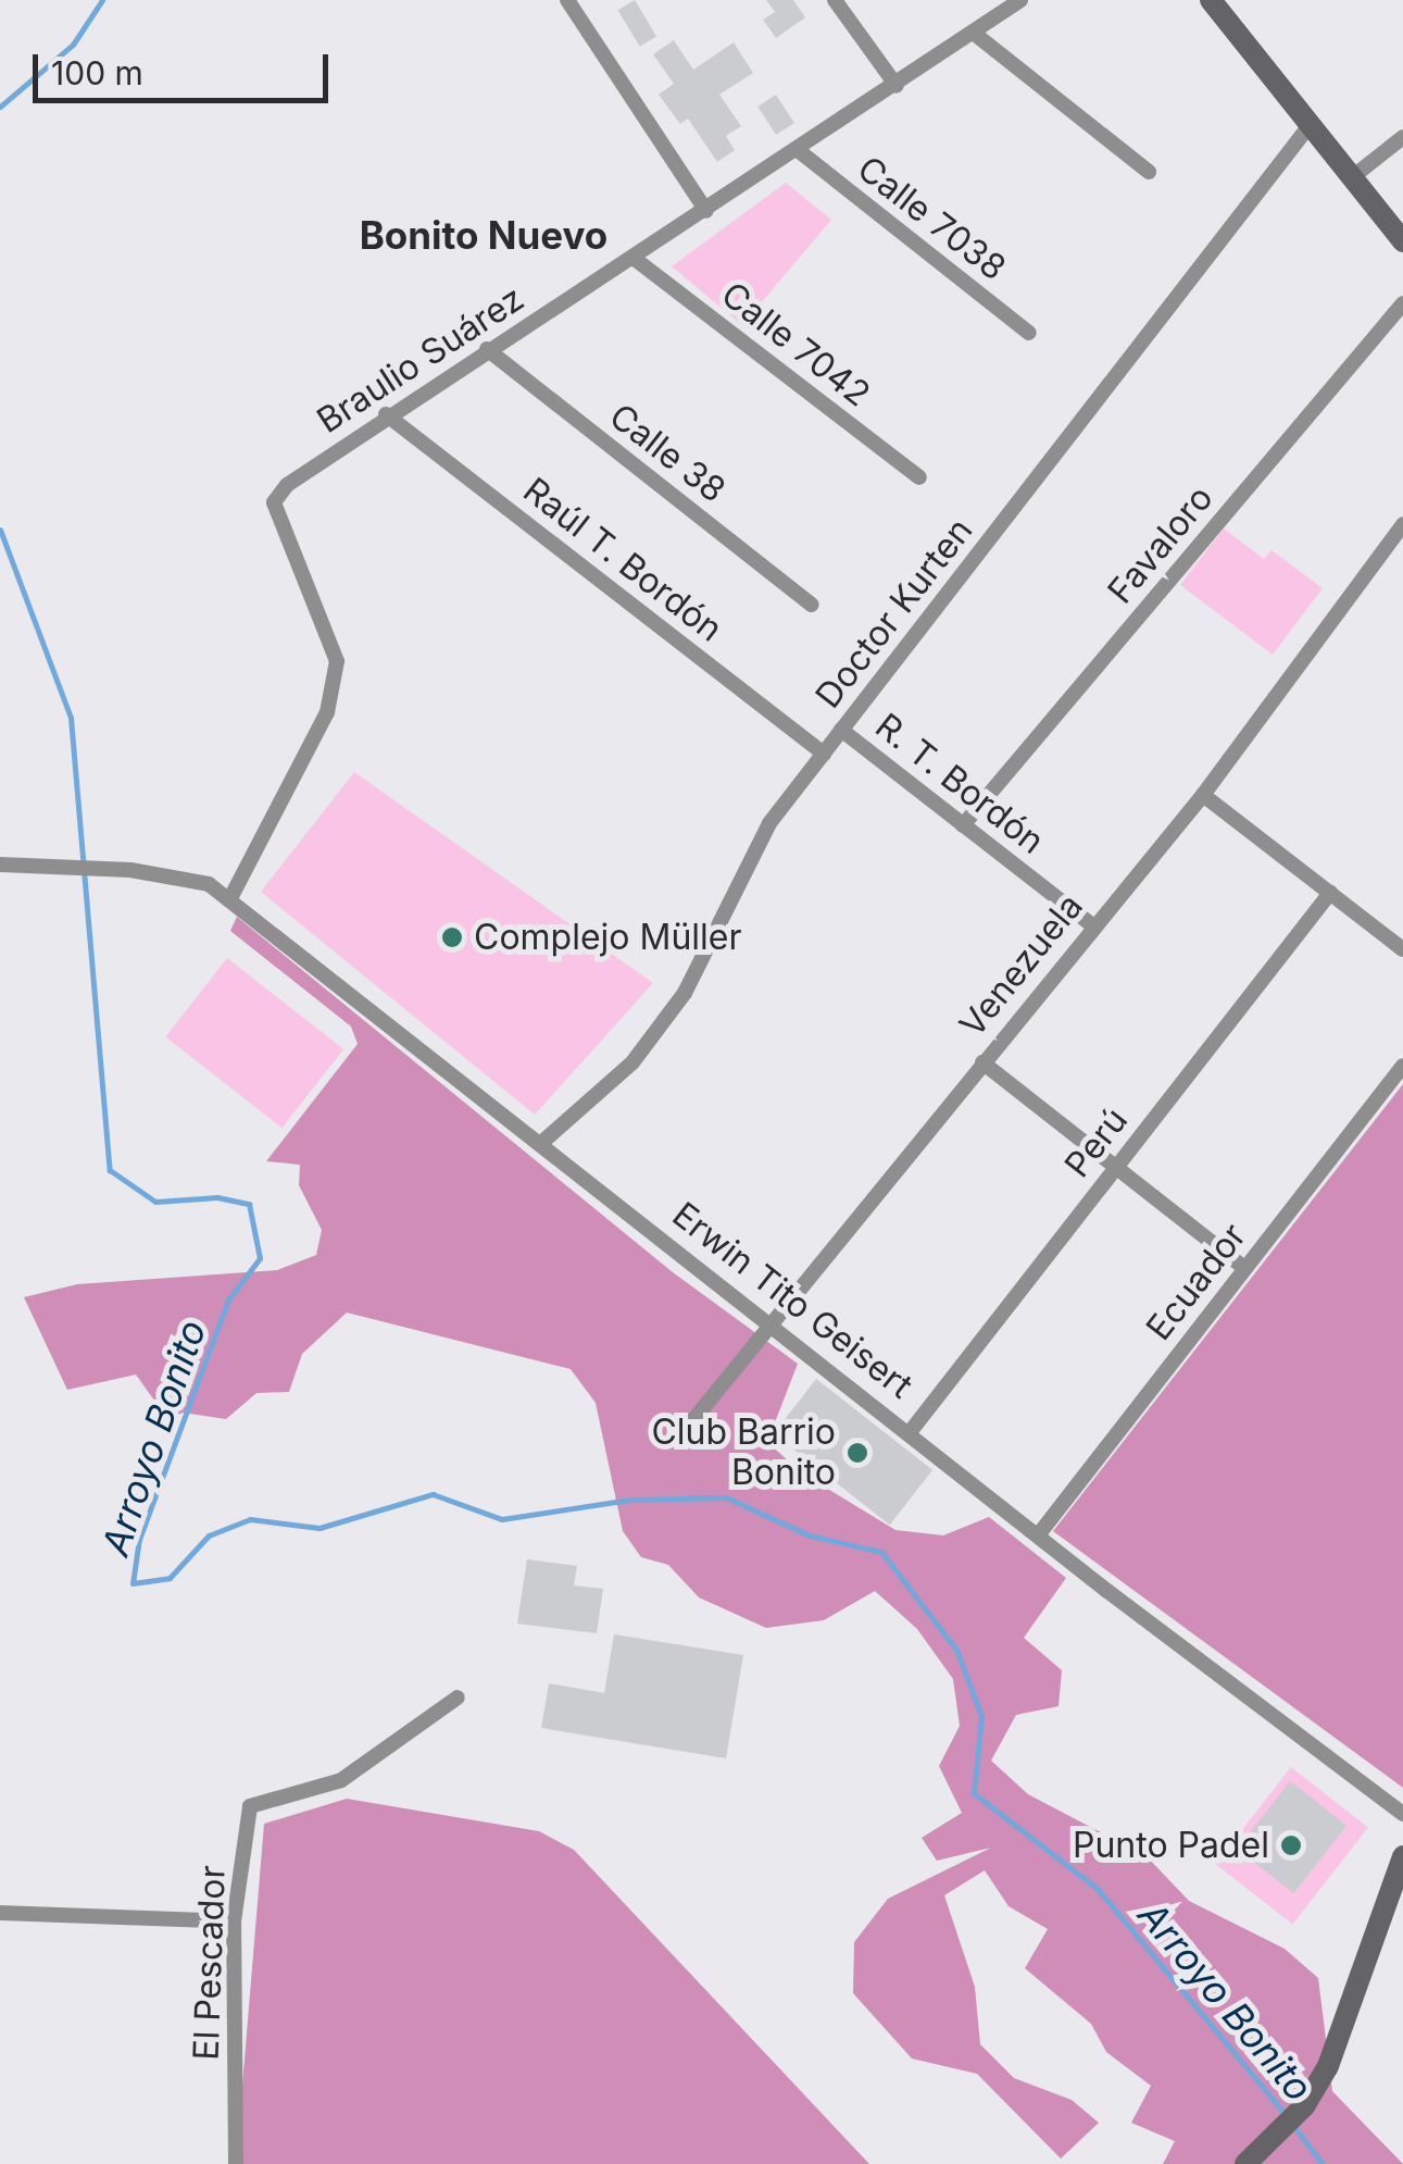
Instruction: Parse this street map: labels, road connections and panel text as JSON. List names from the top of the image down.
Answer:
{
  "streets": {
    "street": [
      "Calle 7038",
      "Calle 7042",
      "Braulio Suárez",
      "Calle 38",
      "Favaloro",
      "Raúl T. Bordón",
      "Doctor Kurten",
      "R. T. Bordón",
      "Venezuela",
      "Perú",
      "Ecuador",
      "Erwin Tito Geisert",
      "El Pescador"
    ]
  },
  "crossings": [
    ["Calle 7038", "Braulio Suárez"],
    ["Calle 7042", "Braulio Suárez"],
    ["Braulio Suárez", "Calle 38"],
    ["Braulio Suárez", "Raúl T. Bordón"],
    ["Braulio Suárez", "Erwin Tito Geisert"],
    ["Favaloro", "R. T. Bordón"],
    ["Raúl T. Bordón", "Doctor Kurten"],
    ["Doctor Kurten", "R. T. Bordón"],
    ["Doctor Kurten", "Erwin Tito Geisert"],
    ["R. T. Bordón", "Venezuela"],
    ["Venezuela", "Erwin Tito Geisert"],
    ["Perú", "Erwin Tito Geisert"],
    ["Ecuador", "Erwin Tito Geisert"]
  ],
  "districts": ["Bonito Nuevo"],
  "water": ["Arroyo Bonito"],
  "places": ["Complejo Müller", "Club Barrio Bonito", "Punto Padel"],
  "scale_bar": "100 m"
}
